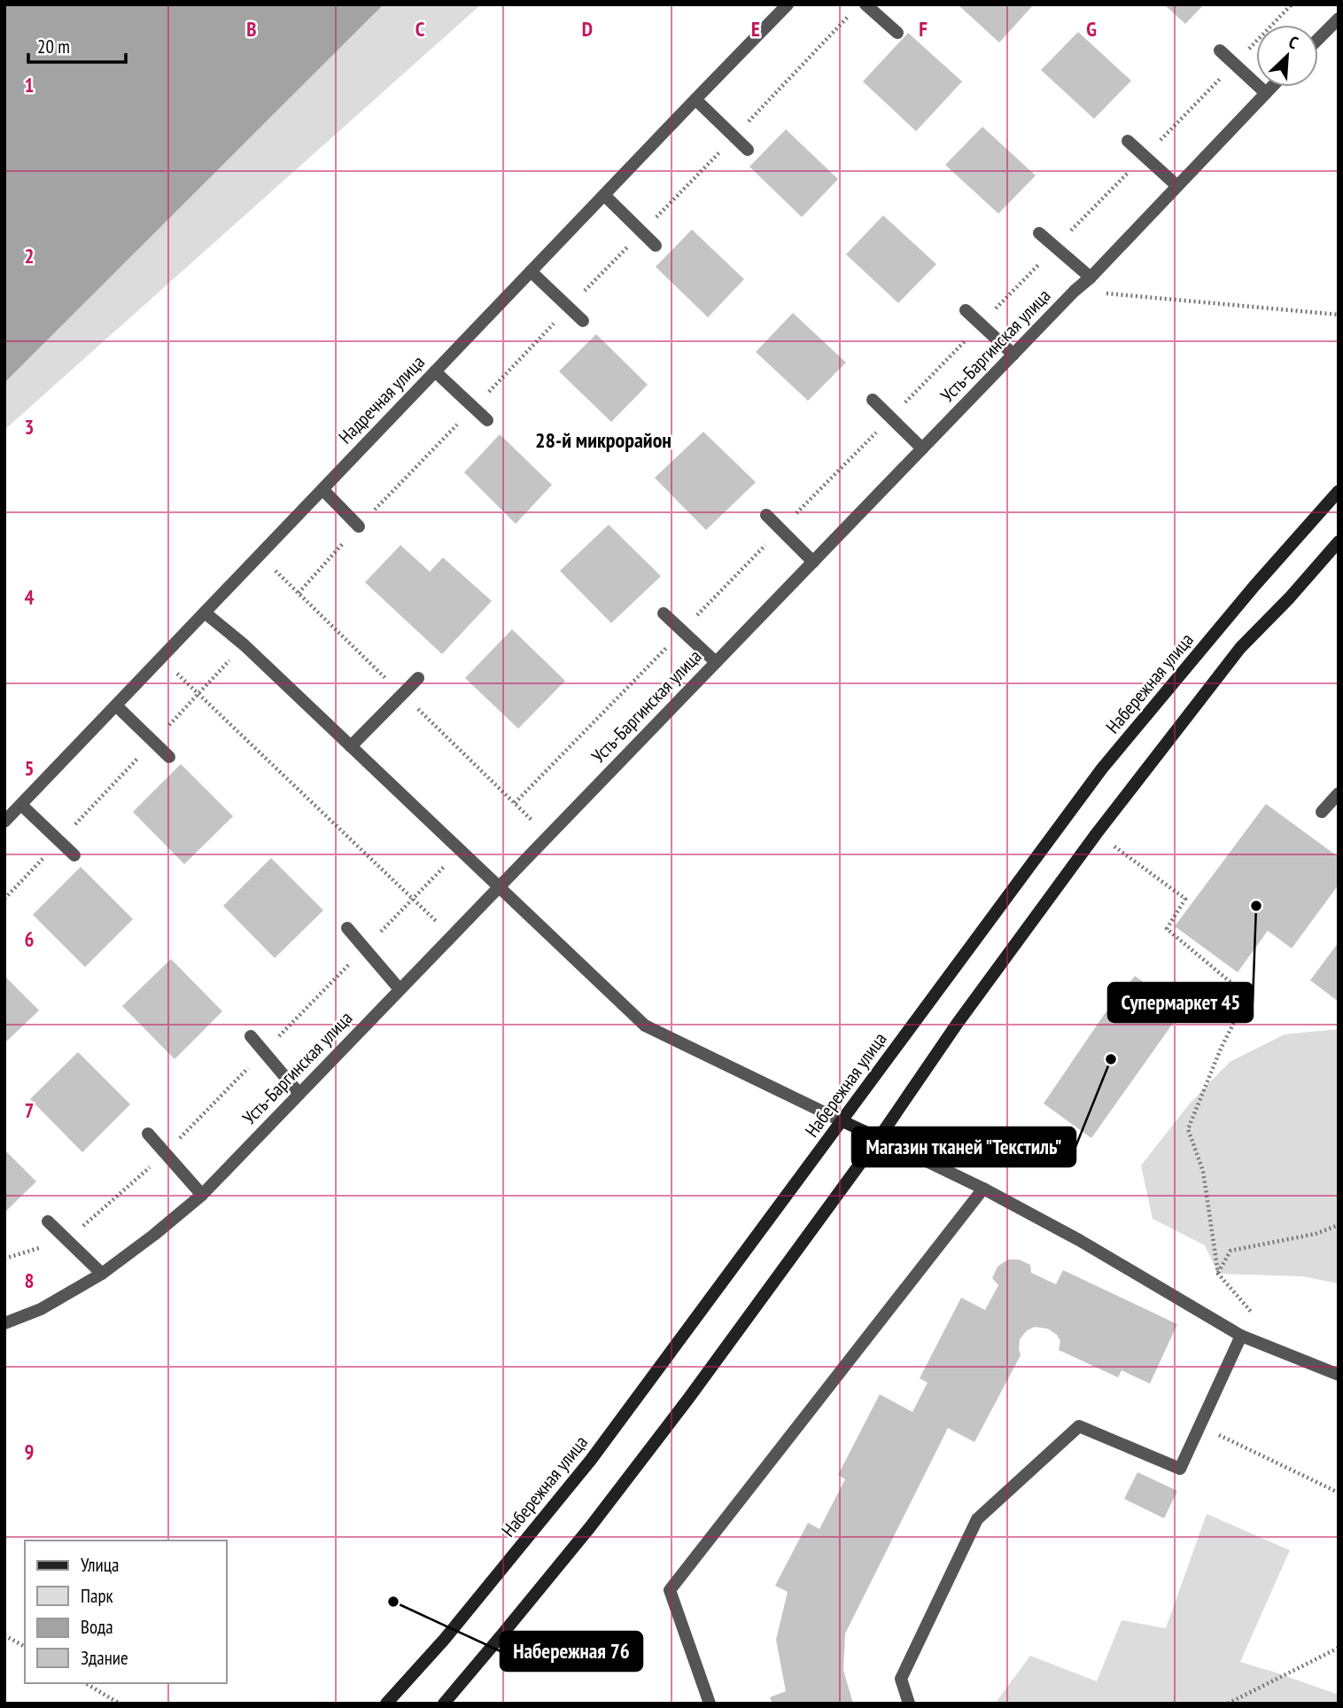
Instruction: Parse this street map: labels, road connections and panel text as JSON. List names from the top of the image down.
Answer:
{
  "streets": {
    "main road": ["Набережная улица"],
    "street": ["Усть-Баргинская улица", "Надречная улица"]
  },
  "districts": ["28-й микрорайон"],
  "places": ["Супермаркет 45", "Магазин тканей \"Текстиль\"", "Набережная 76"],
  "legend": [
    "Улица",
    "Парк",
    "Вода",
    "Здание"
  ],
  "scale_bar": "20 m",
  "north": "top right",
  "grid": {
    "columns": [
      "B",
      "C",
      "D",
      "E",
      "F",
      "G"
    ],
    "rows": [
      "1",
      "2",
      "3",
      "4",
      "5",
      "6",
      "7",
      "8",
      "9"
    ]
  }
}
